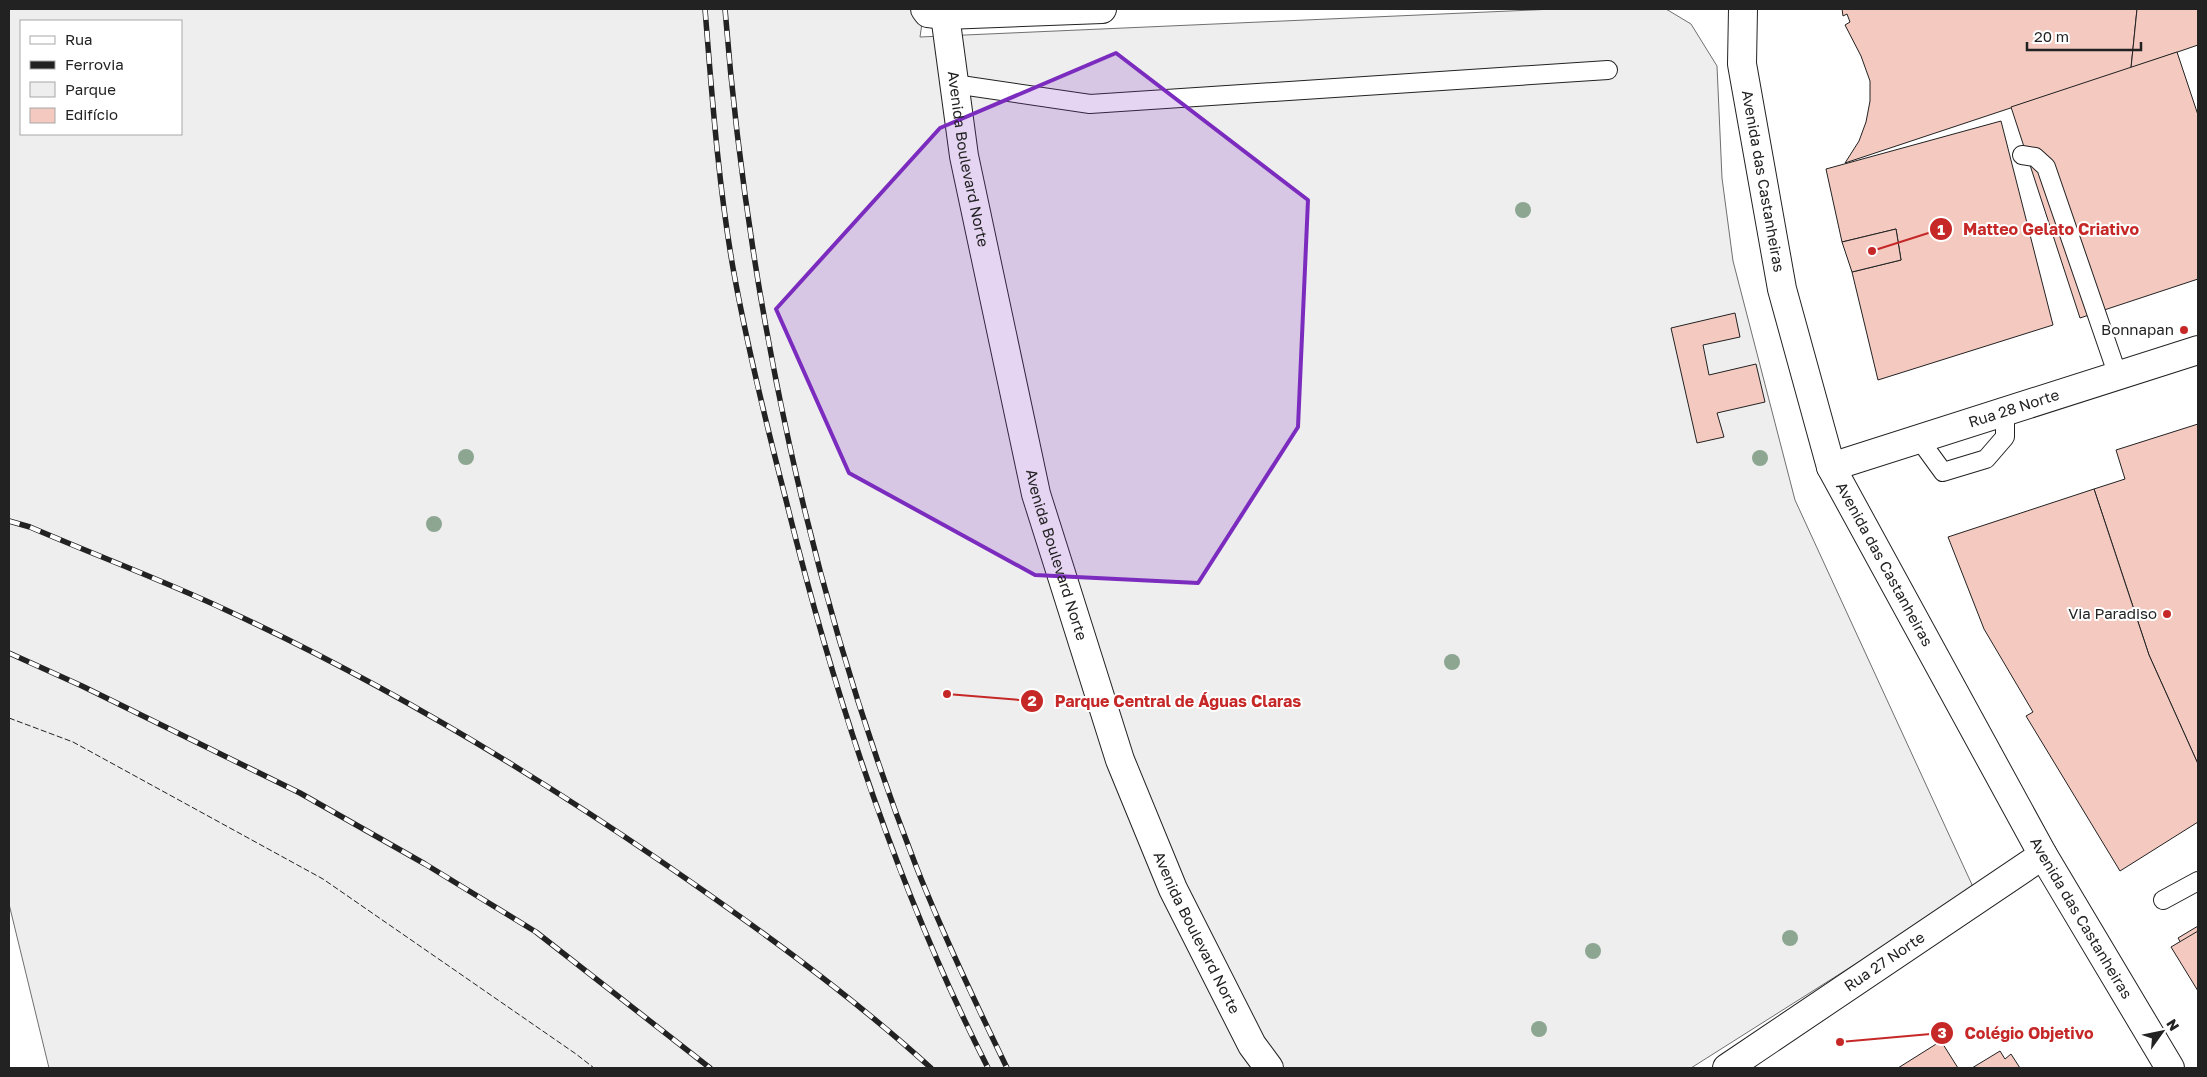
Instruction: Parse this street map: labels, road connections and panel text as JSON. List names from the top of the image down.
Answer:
{
  "streets": {
    "street": [
      "Avenida Boulevard Norte",
      "Avenida das Castanheiras",
      "Rua 28 Norte",
      "Rua 27 Norte"
    ]
  },
  "crossings": [
    ["Avenida das Castanheiras", "Rua 28 Norte"],
    ["Avenida das Castanheiras", "Rua 27 Norte"]
  ],
  "places": [
    "Matteo Gelato Criativo",
    "Bonnapan",
    "Via Paradiso",
    "Parque Central de Águas Claras",
    "Colégio Objetivo"
  ],
  "legend": [
    "Rua",
    "Ferrovia",
    "Parque",
    "Edifício"
  ],
  "scale_bar": "20 m",
  "north": "top right"
}
